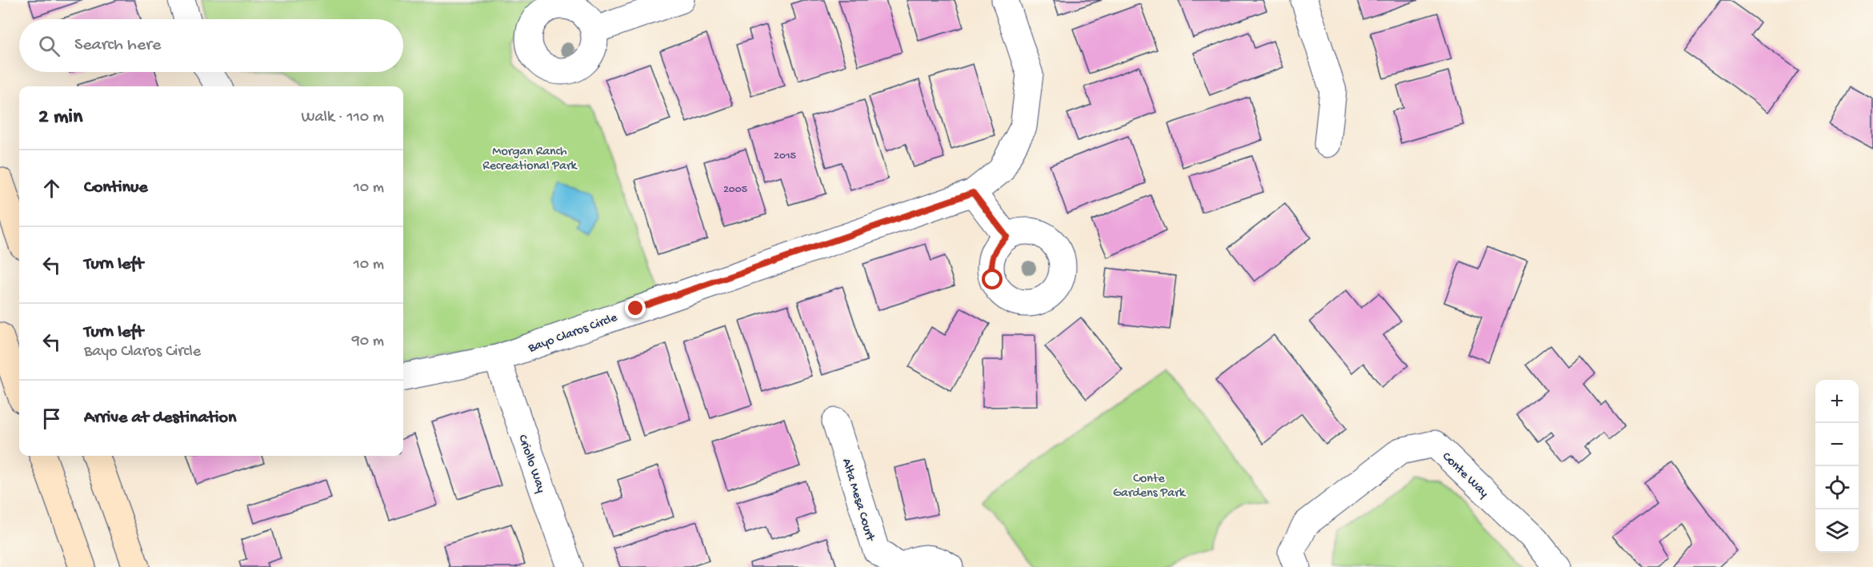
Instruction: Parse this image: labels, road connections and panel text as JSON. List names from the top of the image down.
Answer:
{
  "streets": {
    "street": [
      "Bayo Claros Circle",
      "Criollo Way",
      "Conte Way",
      "Alta Mesa Court"
    ]
  },
  "crossings": [
    ["Bayo Claros Circle", "Criollo Way"]
  ],
  "parks": ["Morgan Ranch Recreational Park", "Conte Gardens Park"],
  "house_numbers": ["2015", "2005"],
  "page": {
    "search": "Search here",
    "heading": ["2 min", "Walk · 110 m"],
    "list": [
      ["Continue", "10 m"],
      ["Turn left", "10 m"],
      ["Turn left", "Bayo Claros Circle", "90 m"],
      "Arrive at destination"
    ],
    "map_buttons": ["+", "−"]
  }
}
